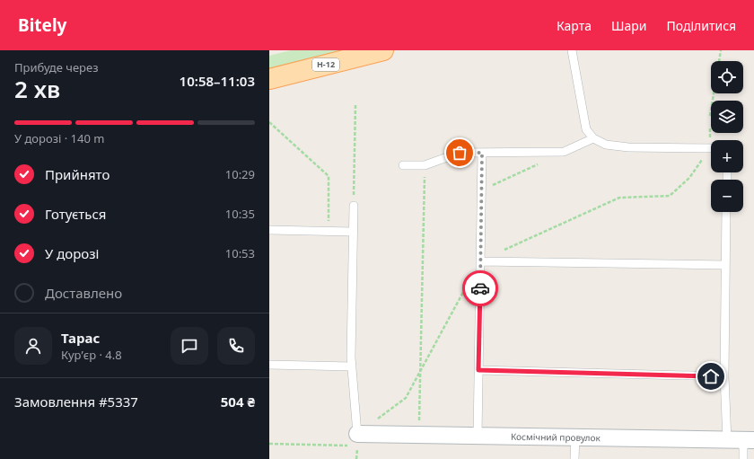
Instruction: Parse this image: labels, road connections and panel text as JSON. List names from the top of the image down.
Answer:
{
  "streets": {
    "main road": ["Н-12"],
    "street": ["Космічний провулок"]
  },
  "page": {
    "header": "Bitely",
    "nav": ["Карта", "Шари", "Поділитися"],
    "heading": ["2 хв", "Прибуде через", "10:58–11:03"],
    "panel": [
      "Тарас",
      "Кур’єр · 4.8",
      "Замовлення #5337",
      "504 ₴"
    ],
    "map_buttons": ["+", "−"],
    "bar": "У дорозі · 140 m",
    "list": [
      ["Прийнято", "10:29"],
      ["Готується", "10:35"],
      ["У дорозі", "10:53"],
      "Доставлено"
    ]
  }
}
